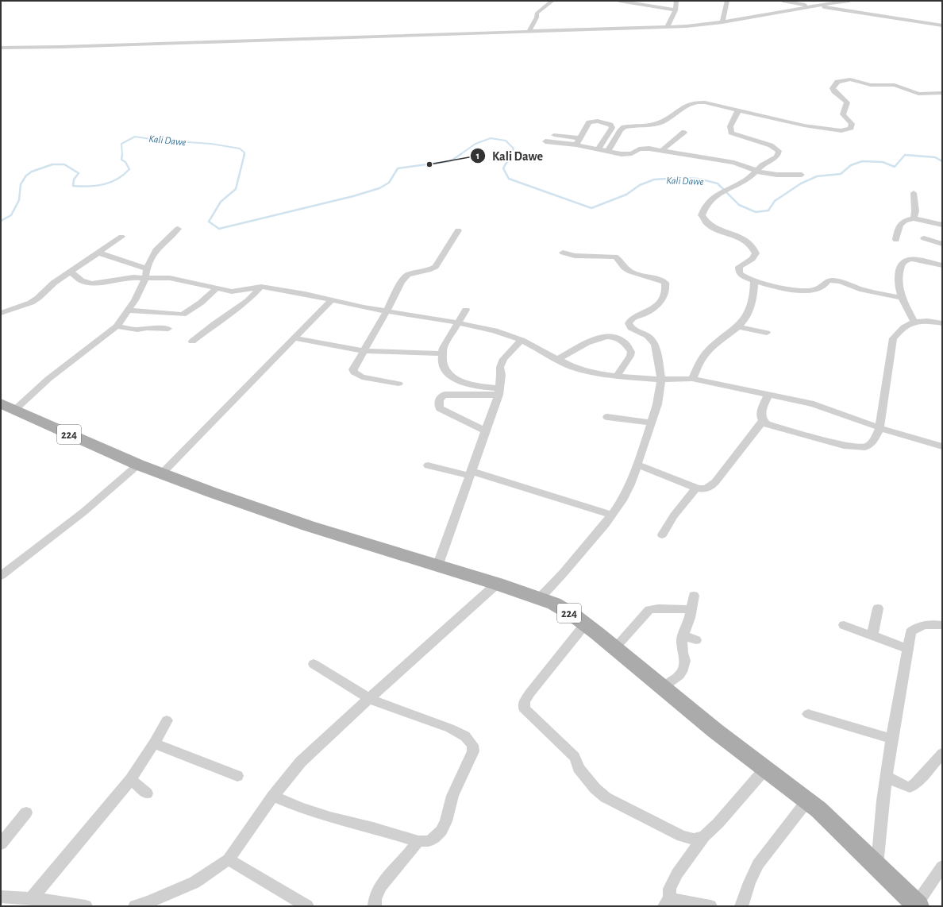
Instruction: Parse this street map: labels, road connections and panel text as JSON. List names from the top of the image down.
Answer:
{
  "streets": {
    "main road": ["224"]
  },
  "water": ["Kali Dawe"],
  "places": ["Kali Dawe"]
}
